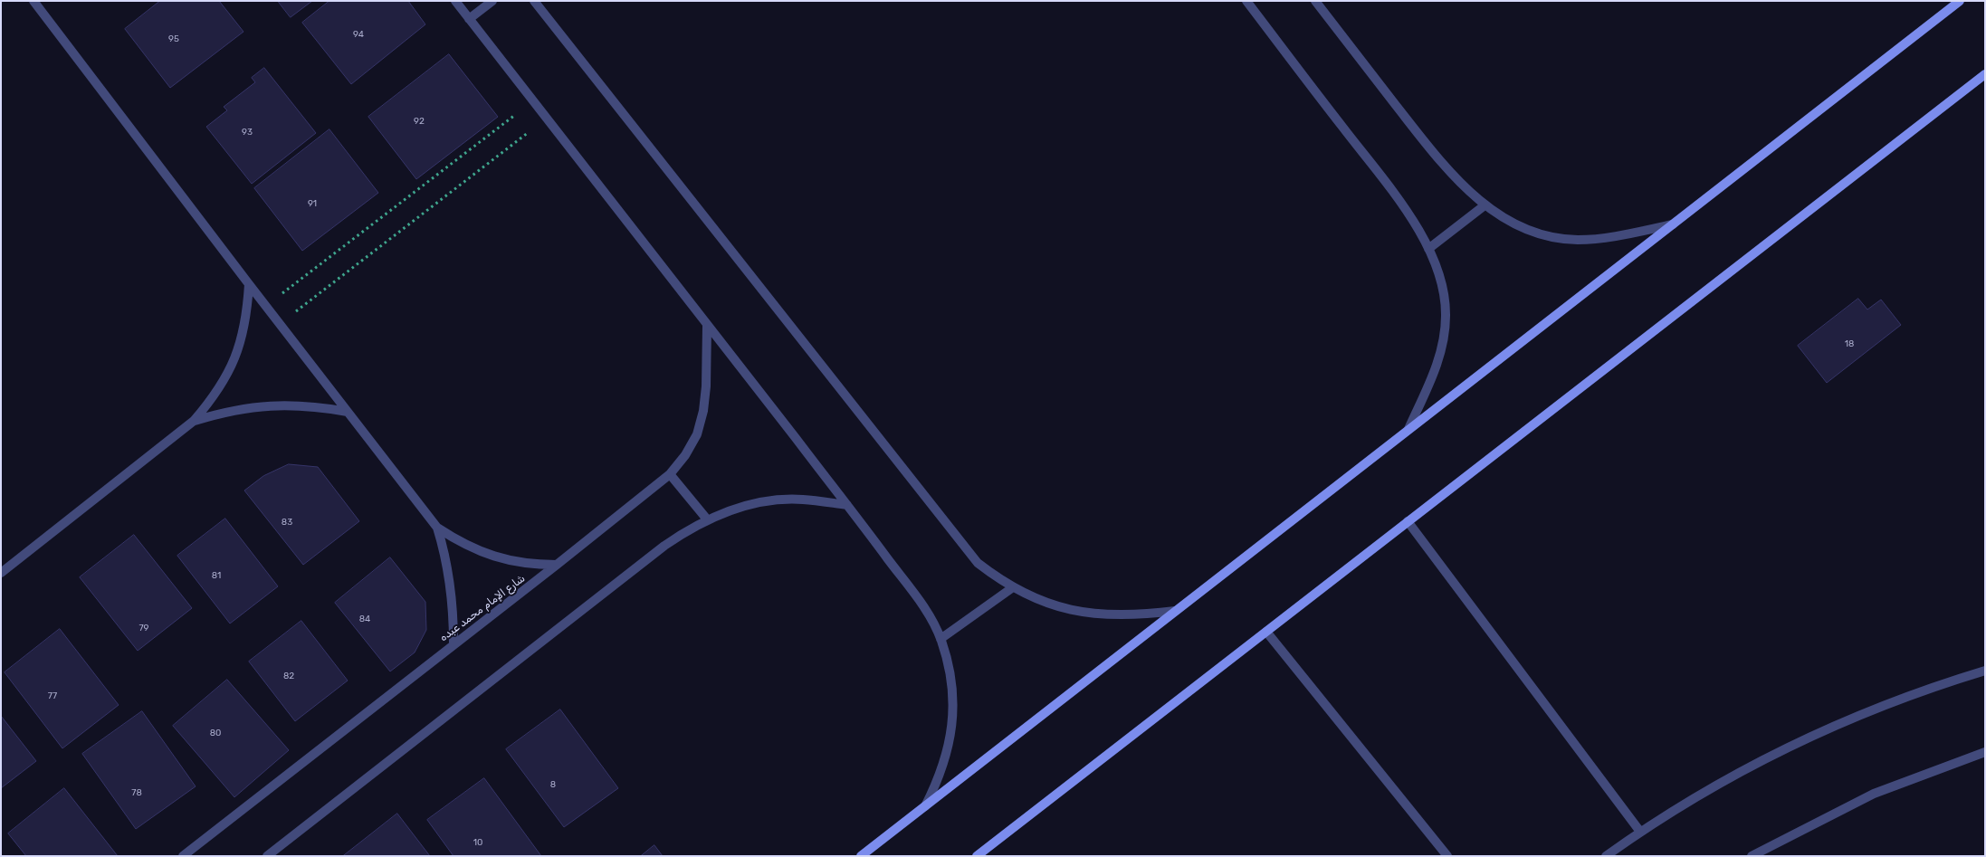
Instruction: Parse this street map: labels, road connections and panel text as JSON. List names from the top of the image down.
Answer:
{
  "streets": {
    "street": ["شارع الإمام محمد عبده"]
  },
  "house_numbers": [
    "94",
    "95",
    "92",
    "93",
    "91",
    "18",
    "83",
    "81",
    "84",
    "79",
    "82",
    "77",
    "80",
    "8",
    "78",
    "10"
  ]
}
